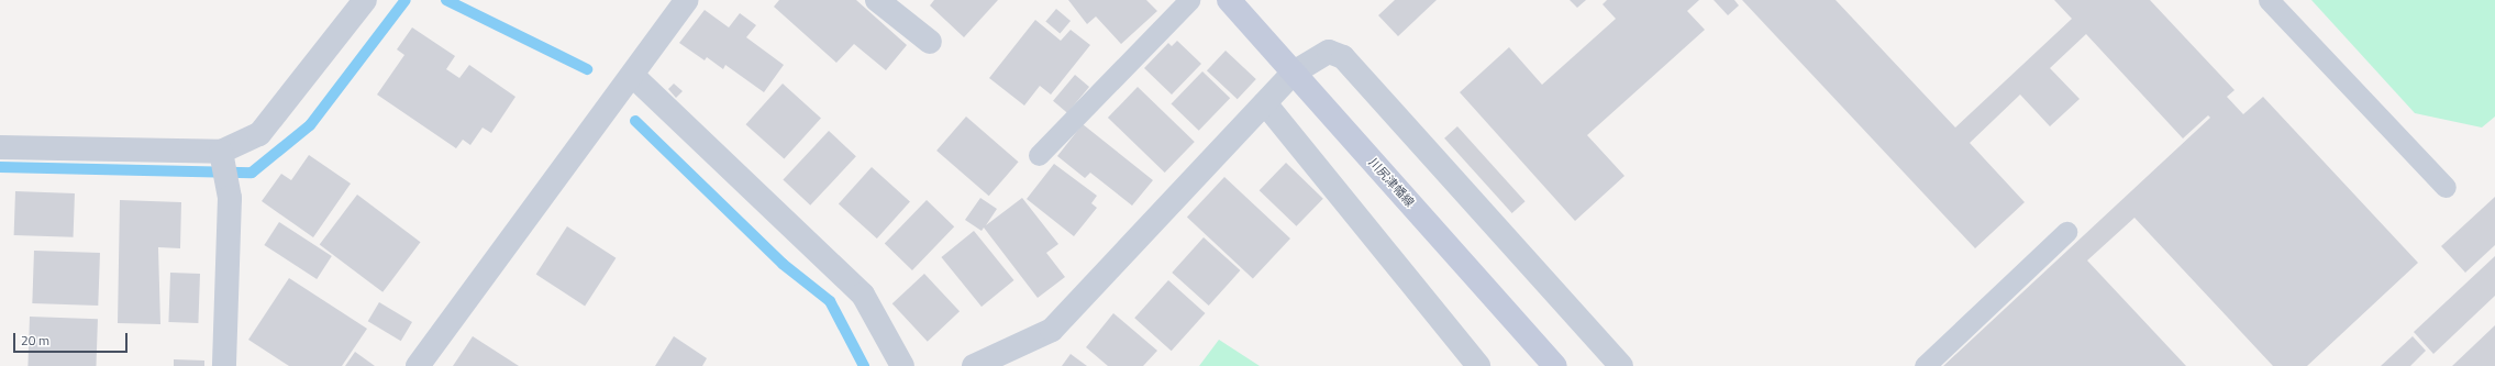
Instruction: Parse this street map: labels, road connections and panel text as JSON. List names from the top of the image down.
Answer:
{
  "streets": {
    "main road": ["川尻津幡線"]
  },
  "scale_bar": "20 m"
}
